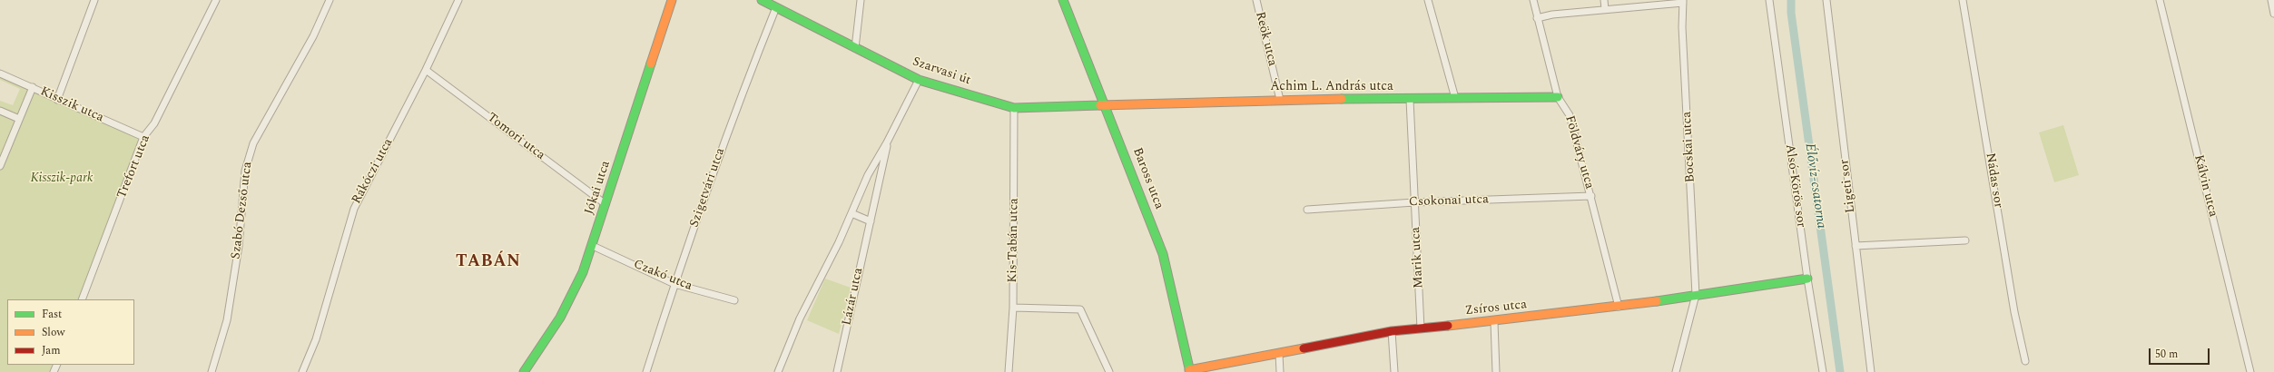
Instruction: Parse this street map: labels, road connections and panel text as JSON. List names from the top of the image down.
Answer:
{
  "streets": {
    "street": [
      "Reök utca",
      "Szarvasi út",
      "Áchim L. András utca",
      "Kisszik utca",
      "Tomori utca",
      "Bocskai utca",
      "Földváry utca",
      "Trefort utca",
      "Rákóczi utca",
      "Baross utca",
      "Nádas sor",
      "Alsó-Körös sor",
      "Ligeti sor",
      "Kálvin utca",
      "Jókai utca",
      "Szigetvári utca",
      "Csokonai utca",
      "Szabó Dezső utca",
      "Kis-Tabán utca",
      "Marik utca",
      "Czakó utca",
      "Lázár utca",
      "Zsíros utca"
    ]
  },
  "crossings": [
    ["Reök utca", "Áchim L. András utca"],
    ["Szarvasi út", "Áchim L. András utca"],
    ["Szarvasi út", "Baross utca"],
    ["Szarvasi út", "Szigetvári utca"],
    ["Szarvasi út", "Kis-Tabán utca"],
    ["Szarvasi út", "Lázár utca"],
    ["Áchim L. András utca", "Földváry utca"],
    ["Áchim L. András utca", "Baross utca"],
    ["Áchim L. András utca", "Marik utca"],
    ["Kisszik utca", "Trefort utca"],
    ["Tomori utca", "Rákóczi utca"],
    ["Tomori utca", "Jókai utca"],
    ["Bocskai utca", "Zsíros utca"],
    ["Földváry utca", "Csokonai utca"],
    ["Földváry utca", "Zsíros utca"],
    ["Baross utca", "Zsíros utca"],
    ["Alsó-Körös sor", "Zsíros utca"],
    ["Jókai utca", "Czakó utca"],
    ["Szigetvári utca", "Czakó utca"],
    ["Csokonai utca", "Marik utca"],
    ["Marik utca", "Zsíros utca"]
  ],
  "districts": ["TABÁN"],
  "water": ["Élővíz-csatorna"],
  "parks": ["Kisszik-park"],
  "legend": ["Fast", "Slow", "Jam"],
  "scale_bar": "50 m"
}
